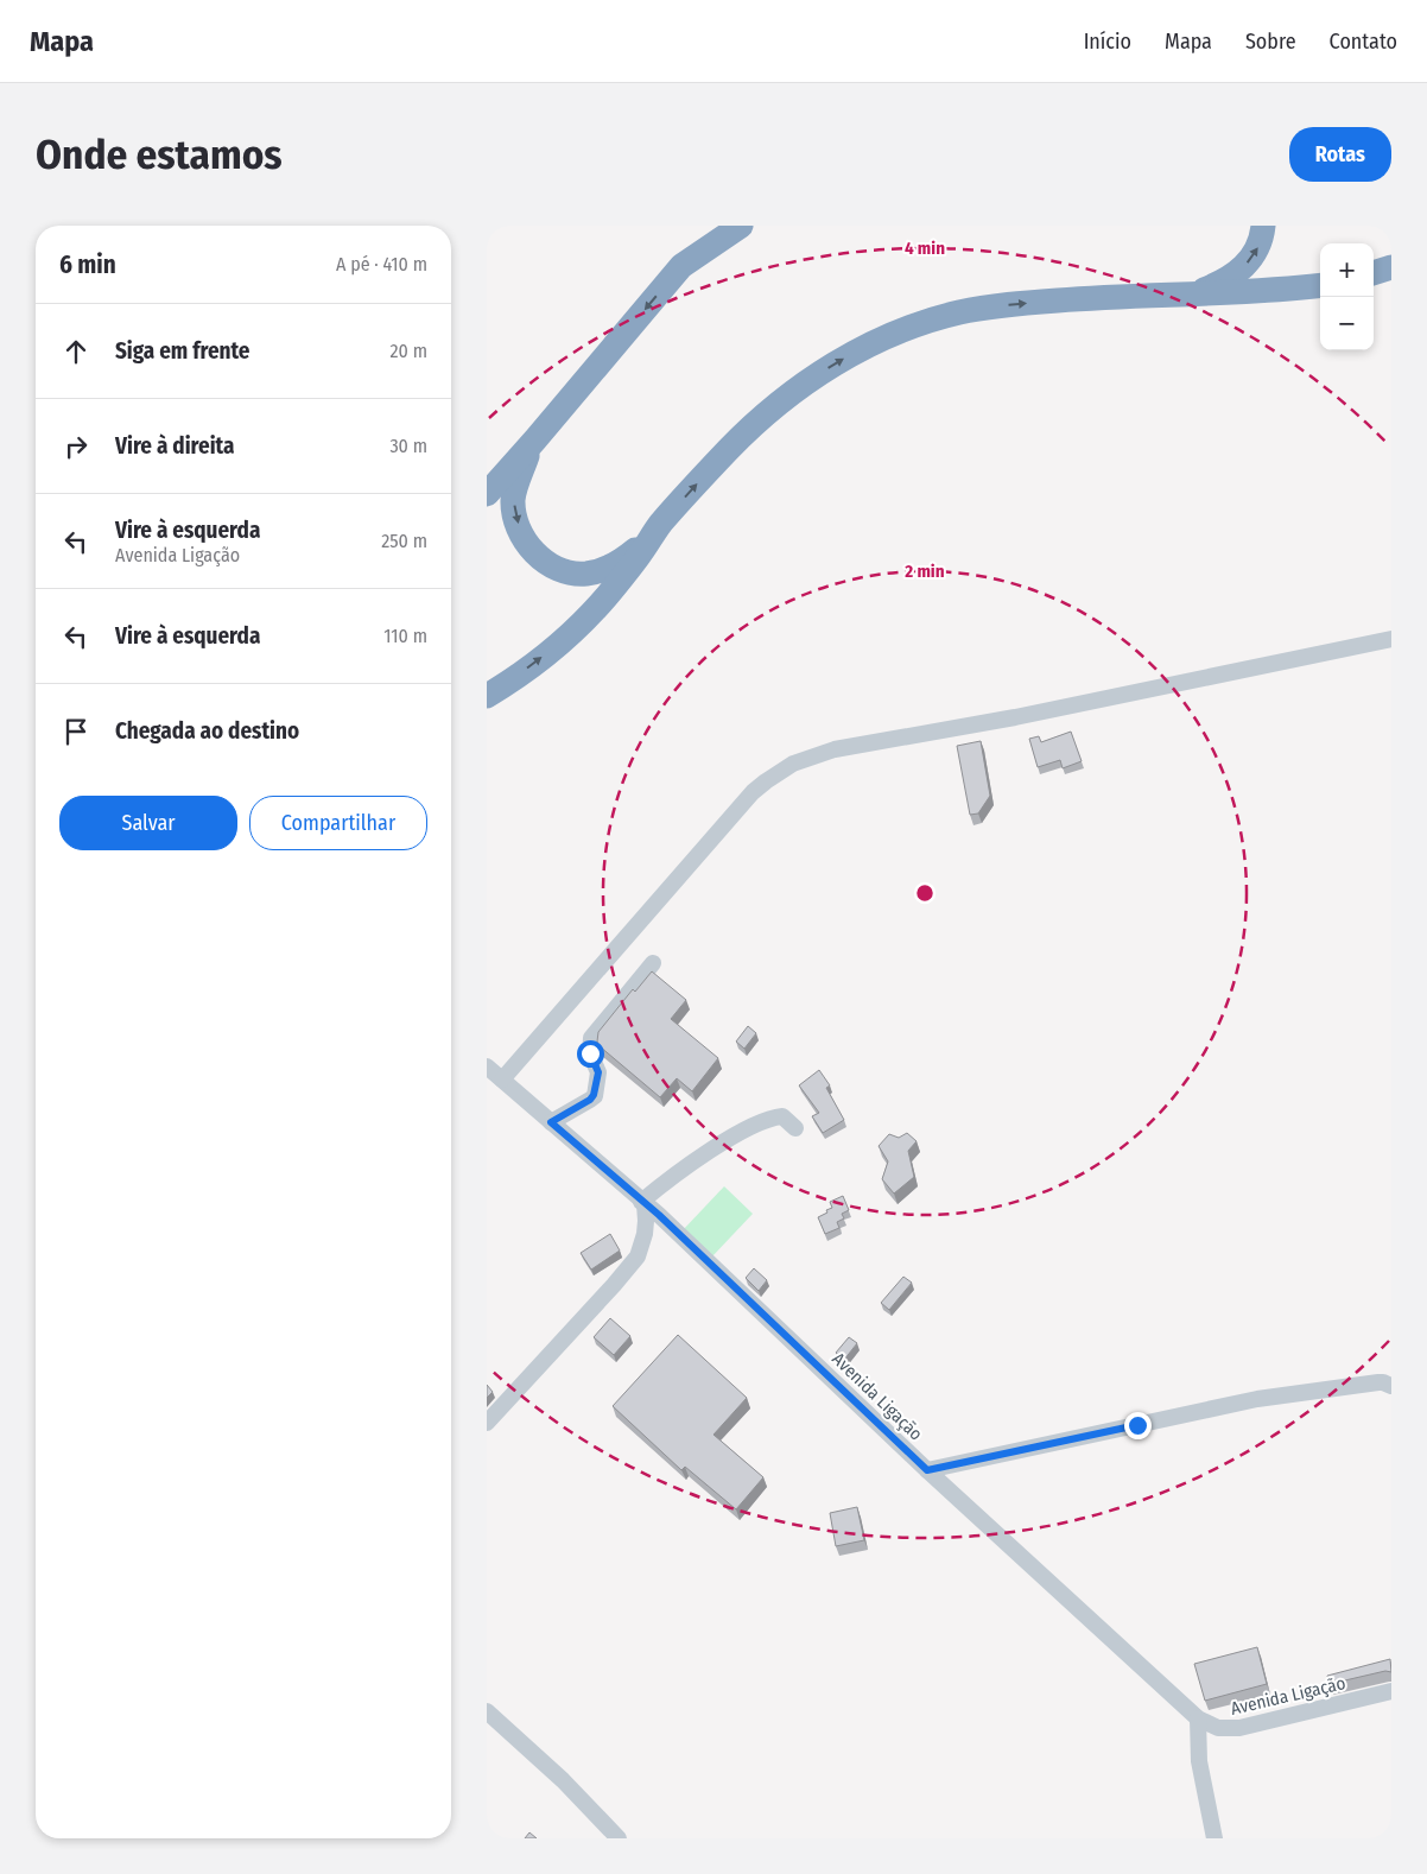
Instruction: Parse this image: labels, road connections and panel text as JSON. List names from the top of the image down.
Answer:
{
  "streets": {
    "street": ["Avenida Ligação"]
  },
  "page": {
    "header": "Mapa",
    "nav": [
      "Início",
      "Mapa",
      "Sobre",
      "Contato"
    ],
    "buttons": [
      "Rotas",
      ["Salvar", "Compartilhar"]
    ],
    "title": "Onde estamos",
    "heading": ["6 min", "A pé · 410 m"],
    "map_buttons": ["+", "−"],
    "list": [
      ["Siga em frente", "20 m"],
      ["Vire à direita", "30 m"],
      ["Vire à esquerda", "Avenida Ligação", "250 m"],
      ["Vire à esquerda", "110 m"],
      "Chegada ao destino"
    ]
  },
  "rings": ["4 min", "2 min"]
}
